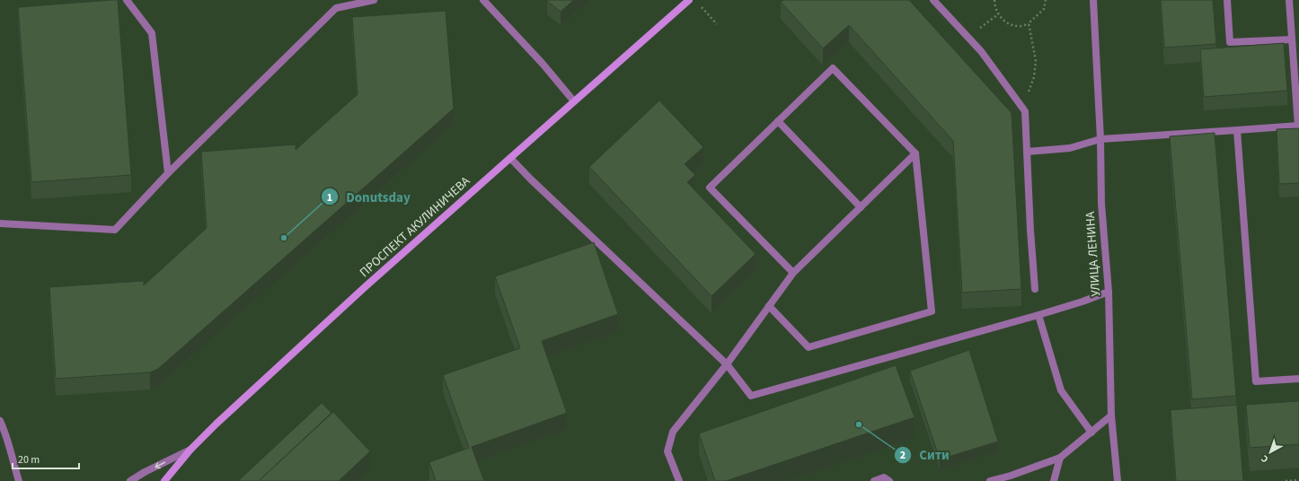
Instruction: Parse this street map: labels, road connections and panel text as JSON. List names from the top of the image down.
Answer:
{
  "streets": {
    "main road": ["ПРОСПЕКТ АКУЛИНИЧЕВА"],
    "street": ["УЛИЦА ЛЕНИНА"]
  },
  "places": ["Donutsday", "Сити"],
  "scale_bar": "20 m",
  "north": "bottom left"
}
